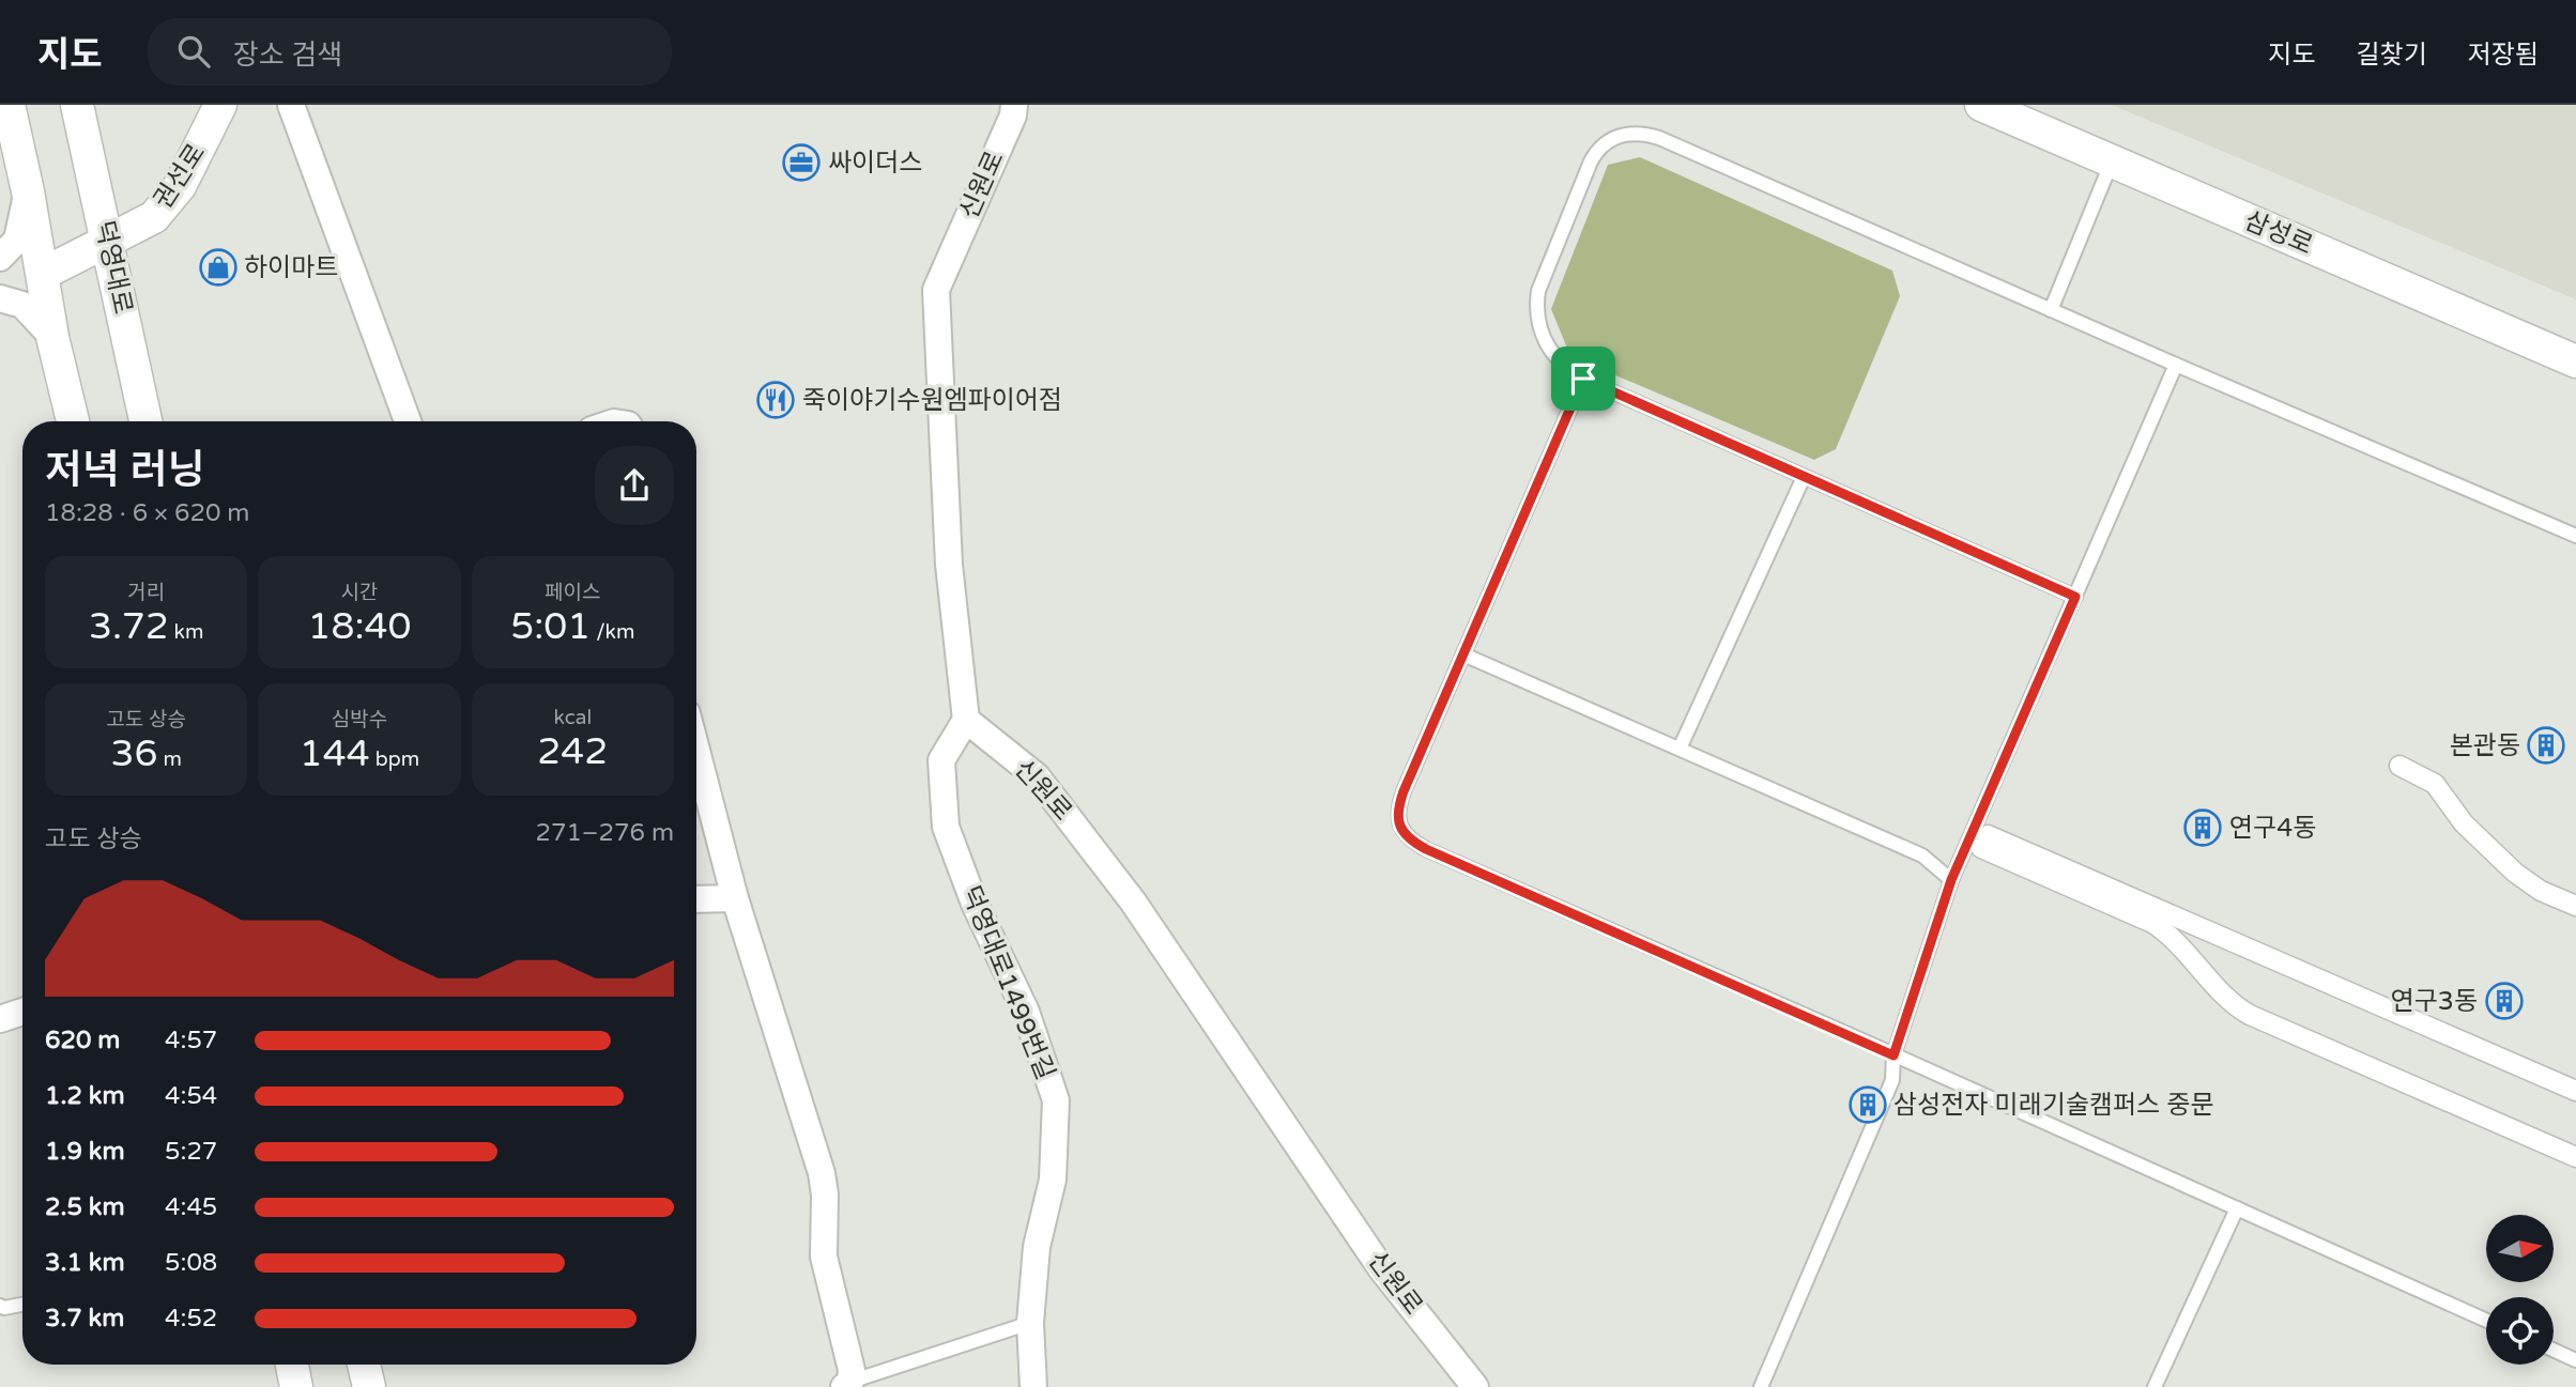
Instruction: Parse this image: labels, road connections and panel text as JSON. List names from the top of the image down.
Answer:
{
  "streets": {
    "street": [
      "권선로",
      "신원로",
      "삼성로",
      "덕영대로",
      "덕영대로1499번길"
    ]
  },
  "crossings": [
    ["권선로", "덕영대로"],
    ["신원로", "덕영대로1499번길"]
  ],
  "places": {
    "office": ["싸이더스"],
    "shop": ["하이마트"],
    "restaurant": ["죽이야기수원엠파이어점"],
    "building": [
      "본관동",
      "연구4동",
      "연구3동",
      "삼성전자 미래기술캠퍼스 중문"
    ]
  },
  "north": "right",
  "page": {
    "header": "지도",
    "search": "장소 검색",
    "nav": ["지도", "길찾기", "저장됨"],
    "heading": ["저녁 러닝", "18:28 · 6 × 620 m"],
    "stats": [
      ["거리", "3.72 km"],
      ["시간", "18:40"],
      ["페이스", "5:01 /km"],
      ["고도 상승", "36 m"],
      ["심박수", "144 bpm"],
      ["kcal", "242"]
    ],
    "chart": ["고도 상승", "271–276 m"],
    "list": [
      {
        "name": "620 m",
        "note": "4:57"
      },
      {
        "name": "1.2 km",
        "note": "4:54"
      },
      {
        "name": "1.9 km",
        "note": "5:27"
      },
      {
        "name": "2.5 km",
        "note": "4:45"
      },
      {
        "name": "3.1 km",
        "note": "5:08"
      },
      {
        "name": "3.7 km",
        "note": "4:52"
      }
    ]
  }
}
